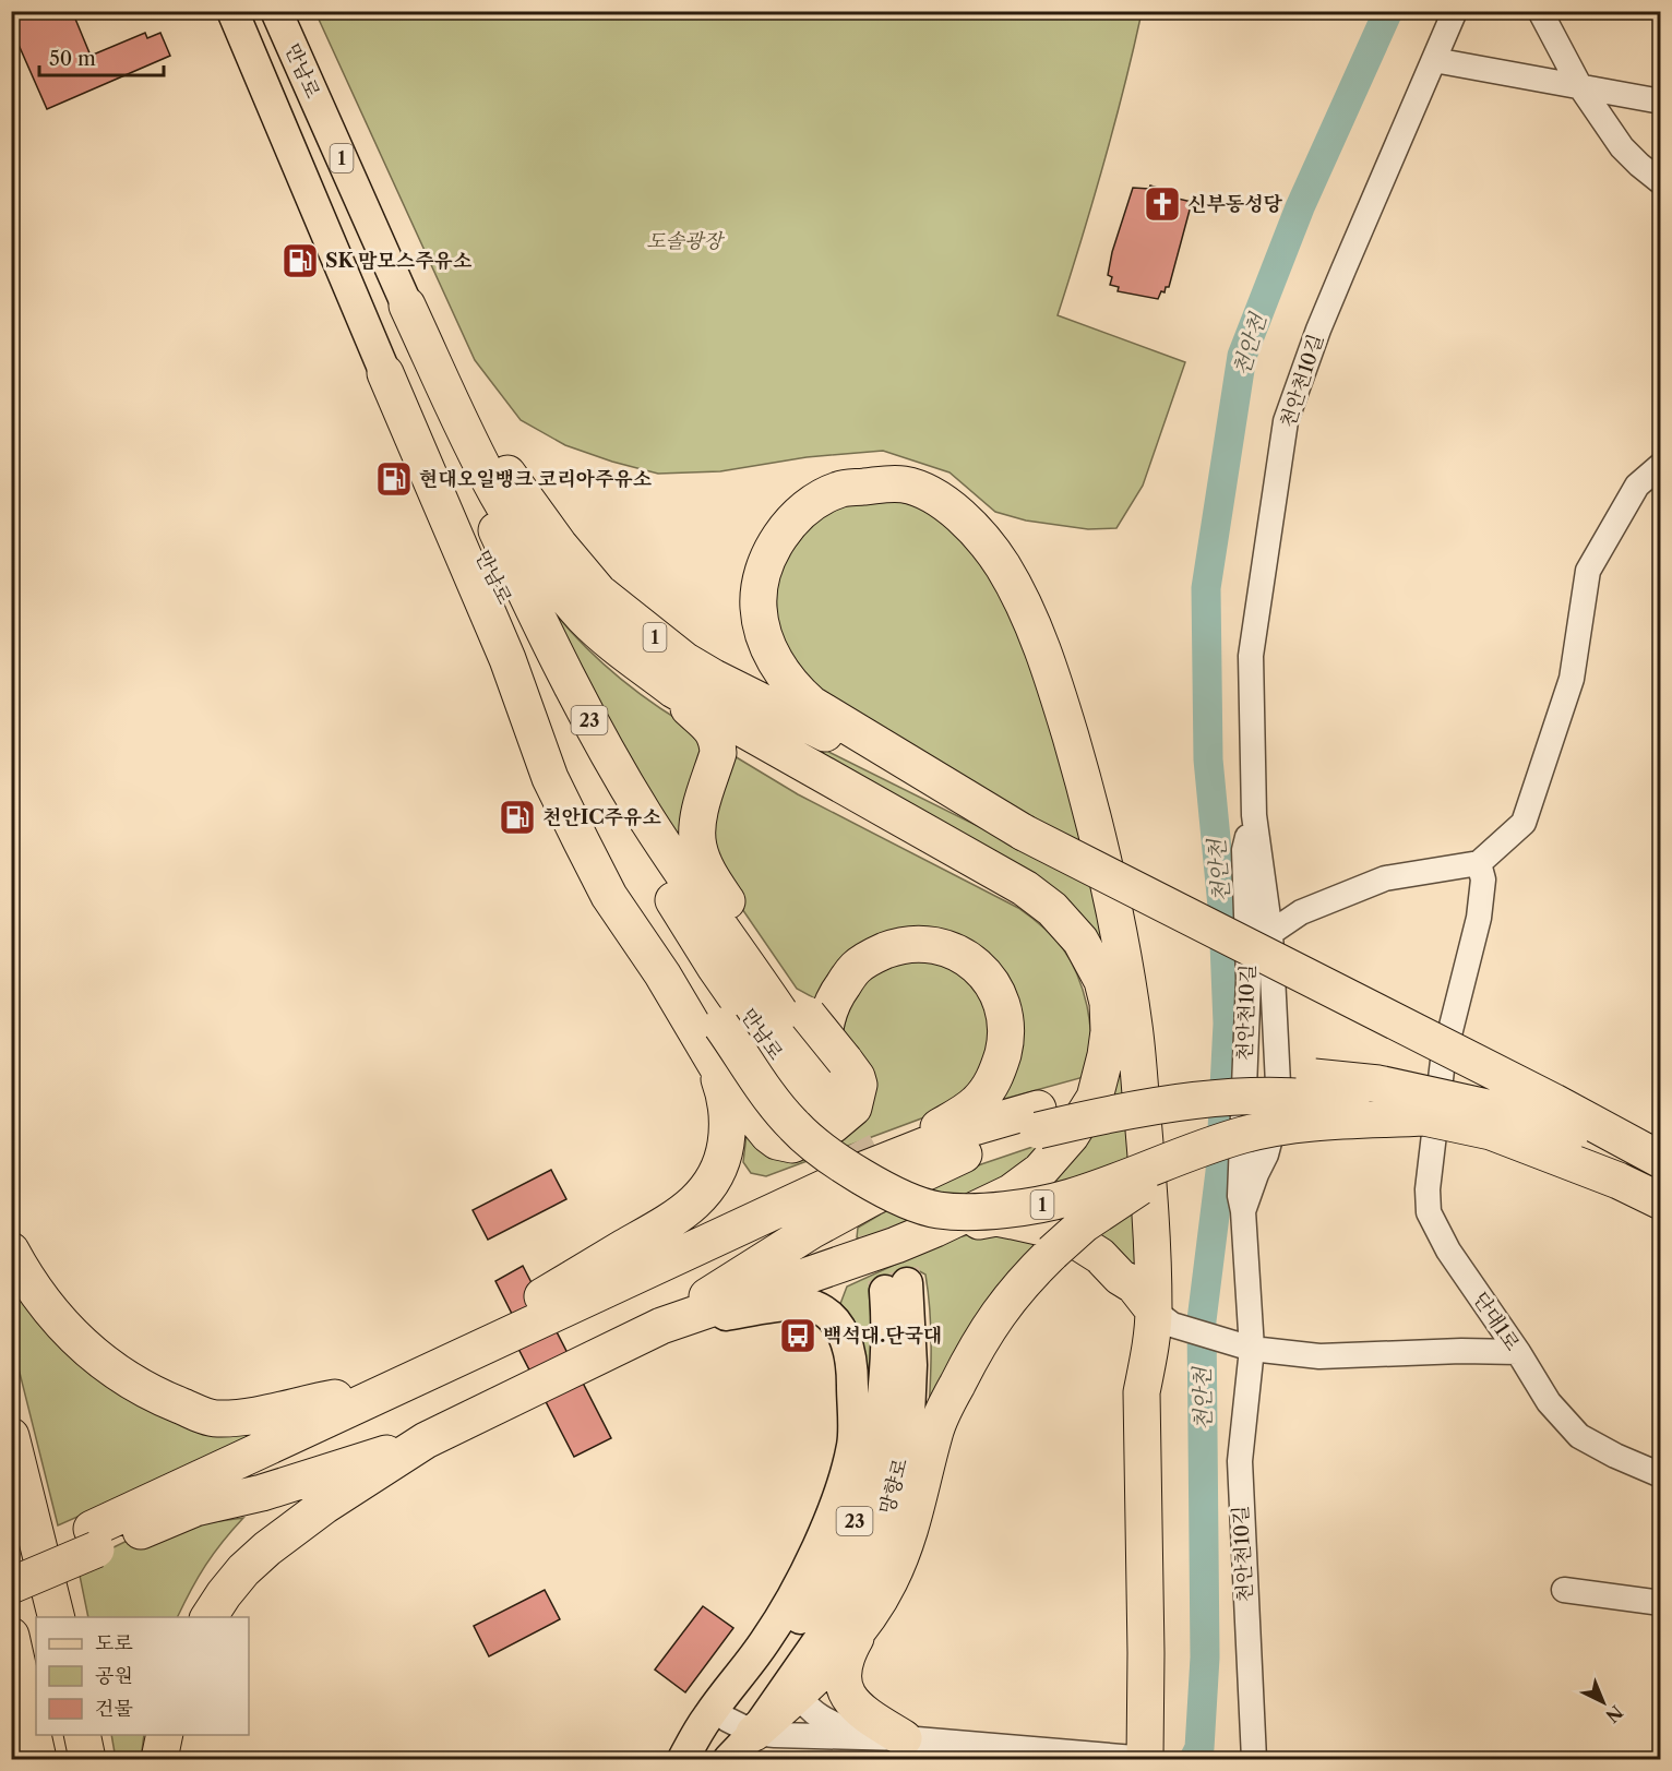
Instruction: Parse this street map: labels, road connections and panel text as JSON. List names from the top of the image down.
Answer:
{
  "streets": {
    "highway": ["만남로", "1", "23"],
    "main road": ["망향로"],
    "street": ["천안천10길", "단대1로"]
  },
  "crossings": [
    ["만남로", "1"],
    ["1", "단대1로"]
  ],
  "water": ["천안천"],
  "parks": ["도솔광장"],
  "places": {
    "church": ["신부동성당"],
    "fuel station": ["SK 맘모스주유소", "현대오일뱅크 코리아주유소", "천안IC주유소"],
    "bus stop": ["백석대.단국대"]
  },
  "legend": ["도로", "공원", "건물"],
  "scale_bar": "50 m",
  "north": "bottom right"
}
